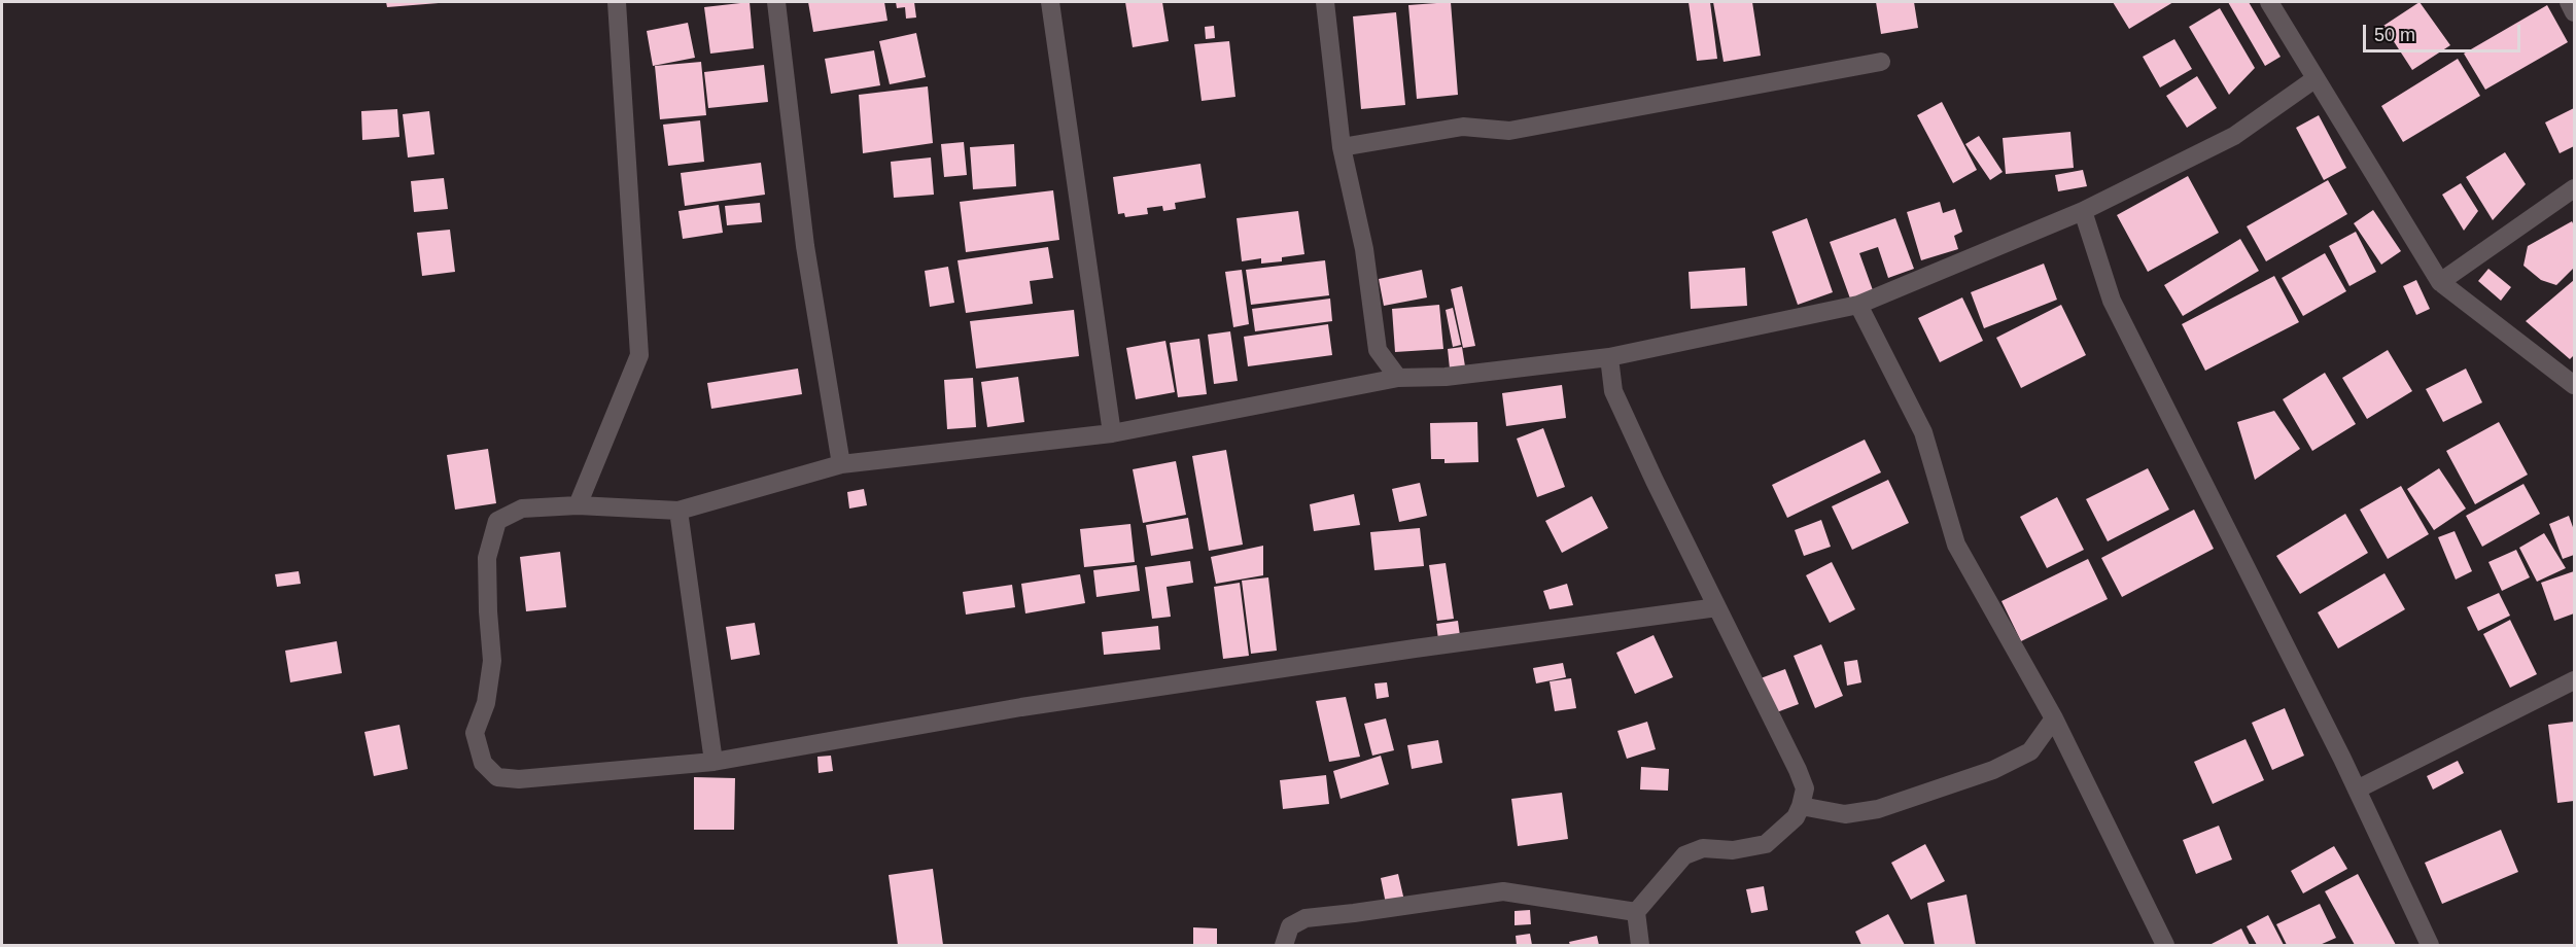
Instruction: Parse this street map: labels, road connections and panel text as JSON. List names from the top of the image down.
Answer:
{
  "scale_bar": "50 m"
}
